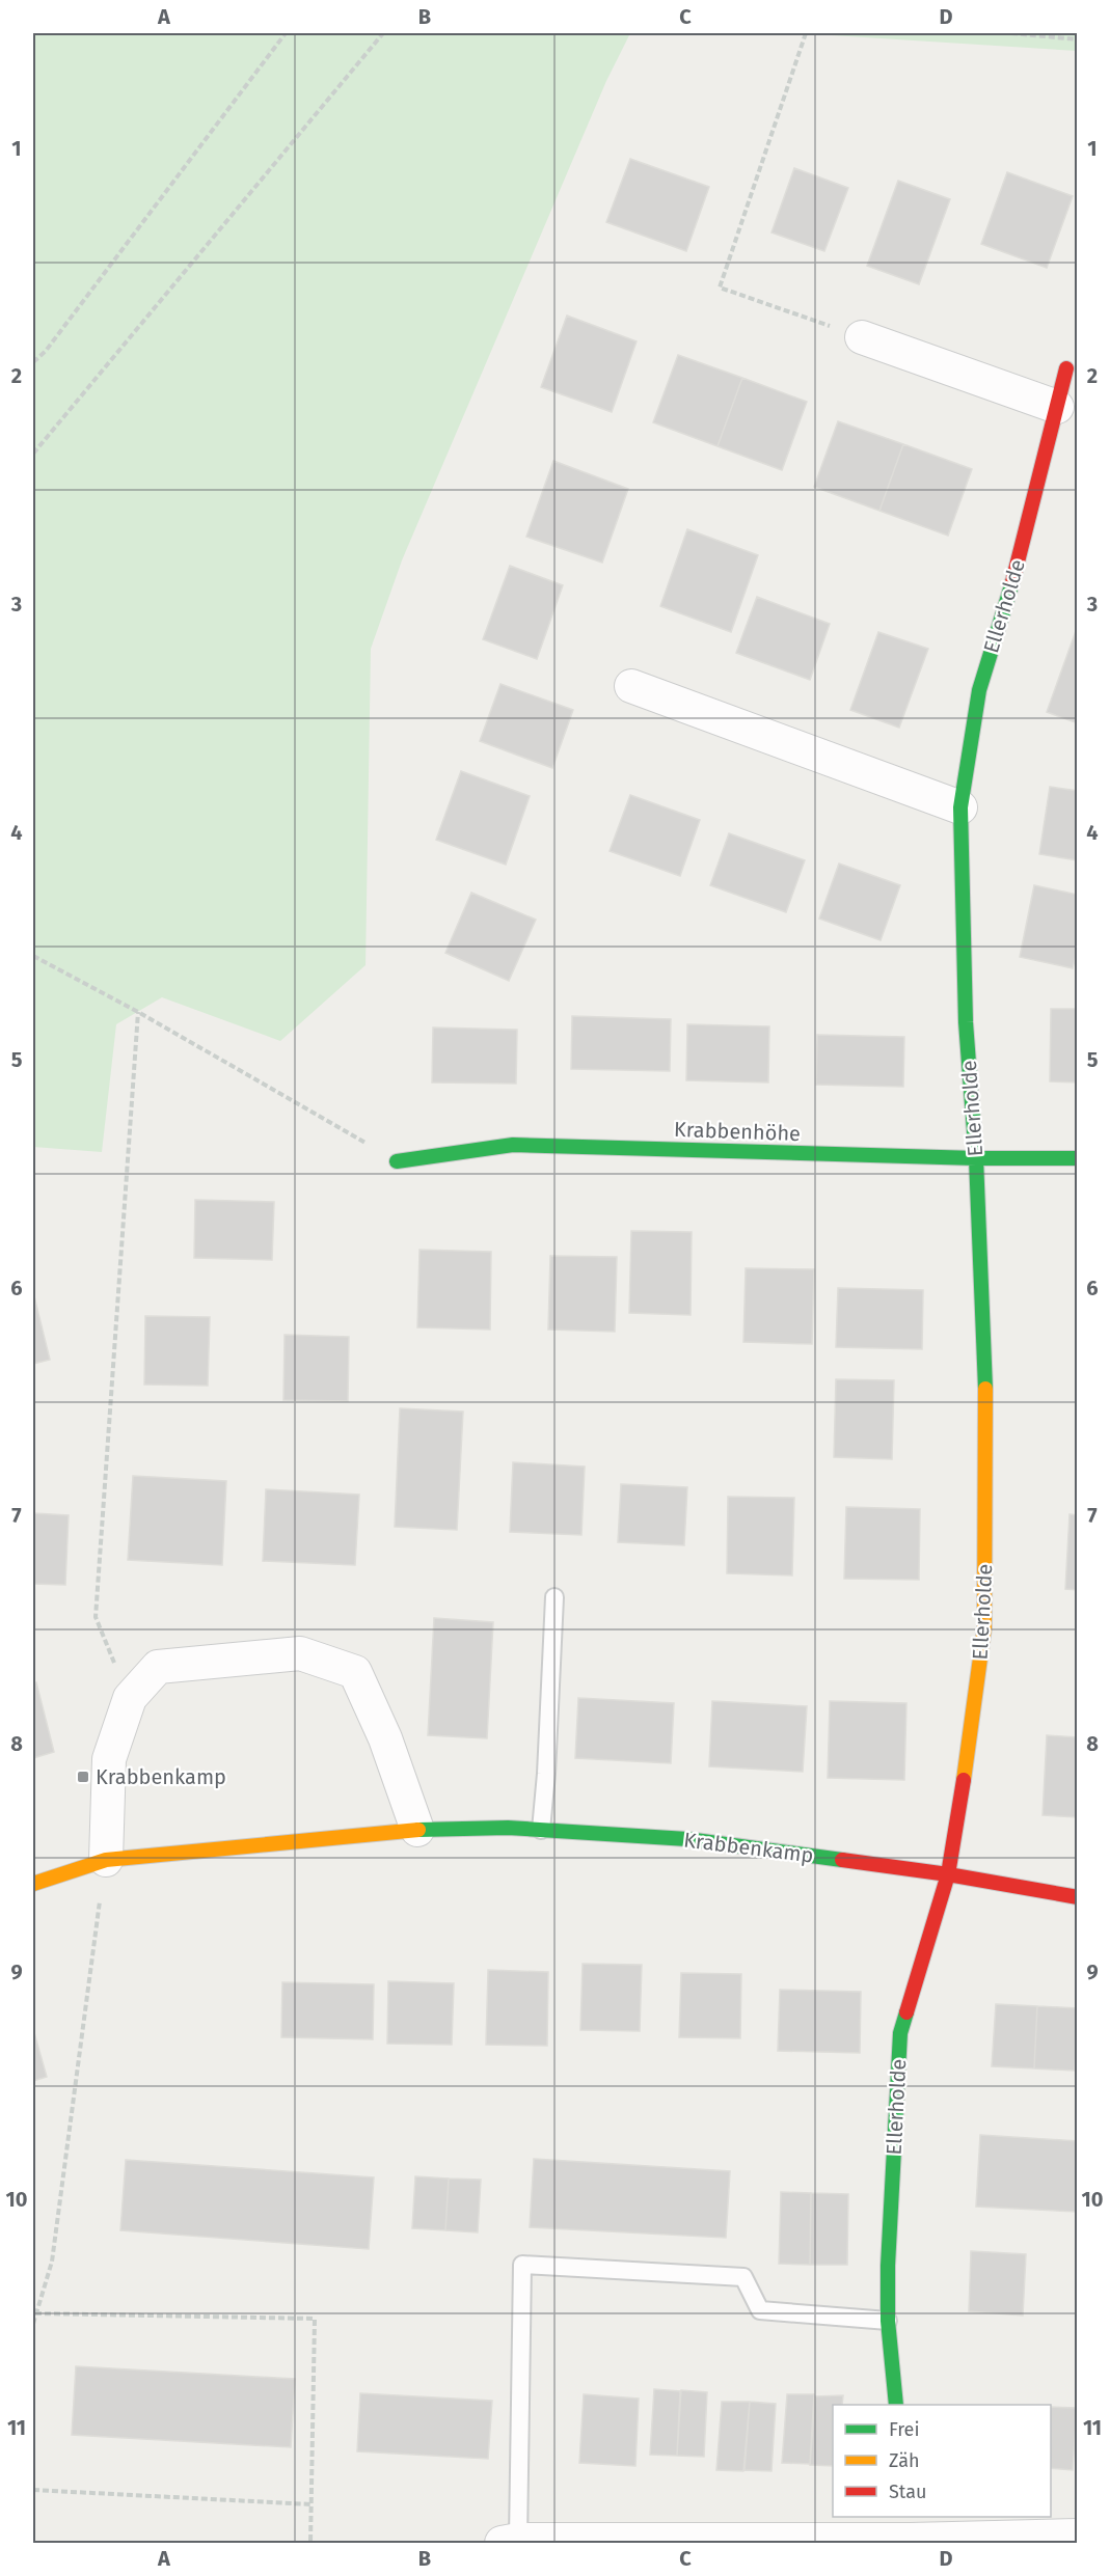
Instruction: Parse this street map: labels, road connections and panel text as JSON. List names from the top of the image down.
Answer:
{
  "streets": {
    "street": ["Ellerholde", "Krabbenhöhe", "Krabbenkamp"]
  },
  "crossings": [
    ["Ellerholde", "Krabbenhöhe"],
    ["Ellerholde", "Krabbenkamp"]
  ],
  "places": {
    "transit": ["Krabbenkamp"]
  },
  "legend": ["Frei", "Zäh", "Stau"],
  "grid": {
    "columns": [
      "A",
      "B",
      "C",
      "D"
    ],
    "rows": [
      "1",
      "2",
      "3",
      "4",
      "5",
      "6",
      "7",
      "8",
      "9",
      "10",
      "11"
    ]
  }
}
